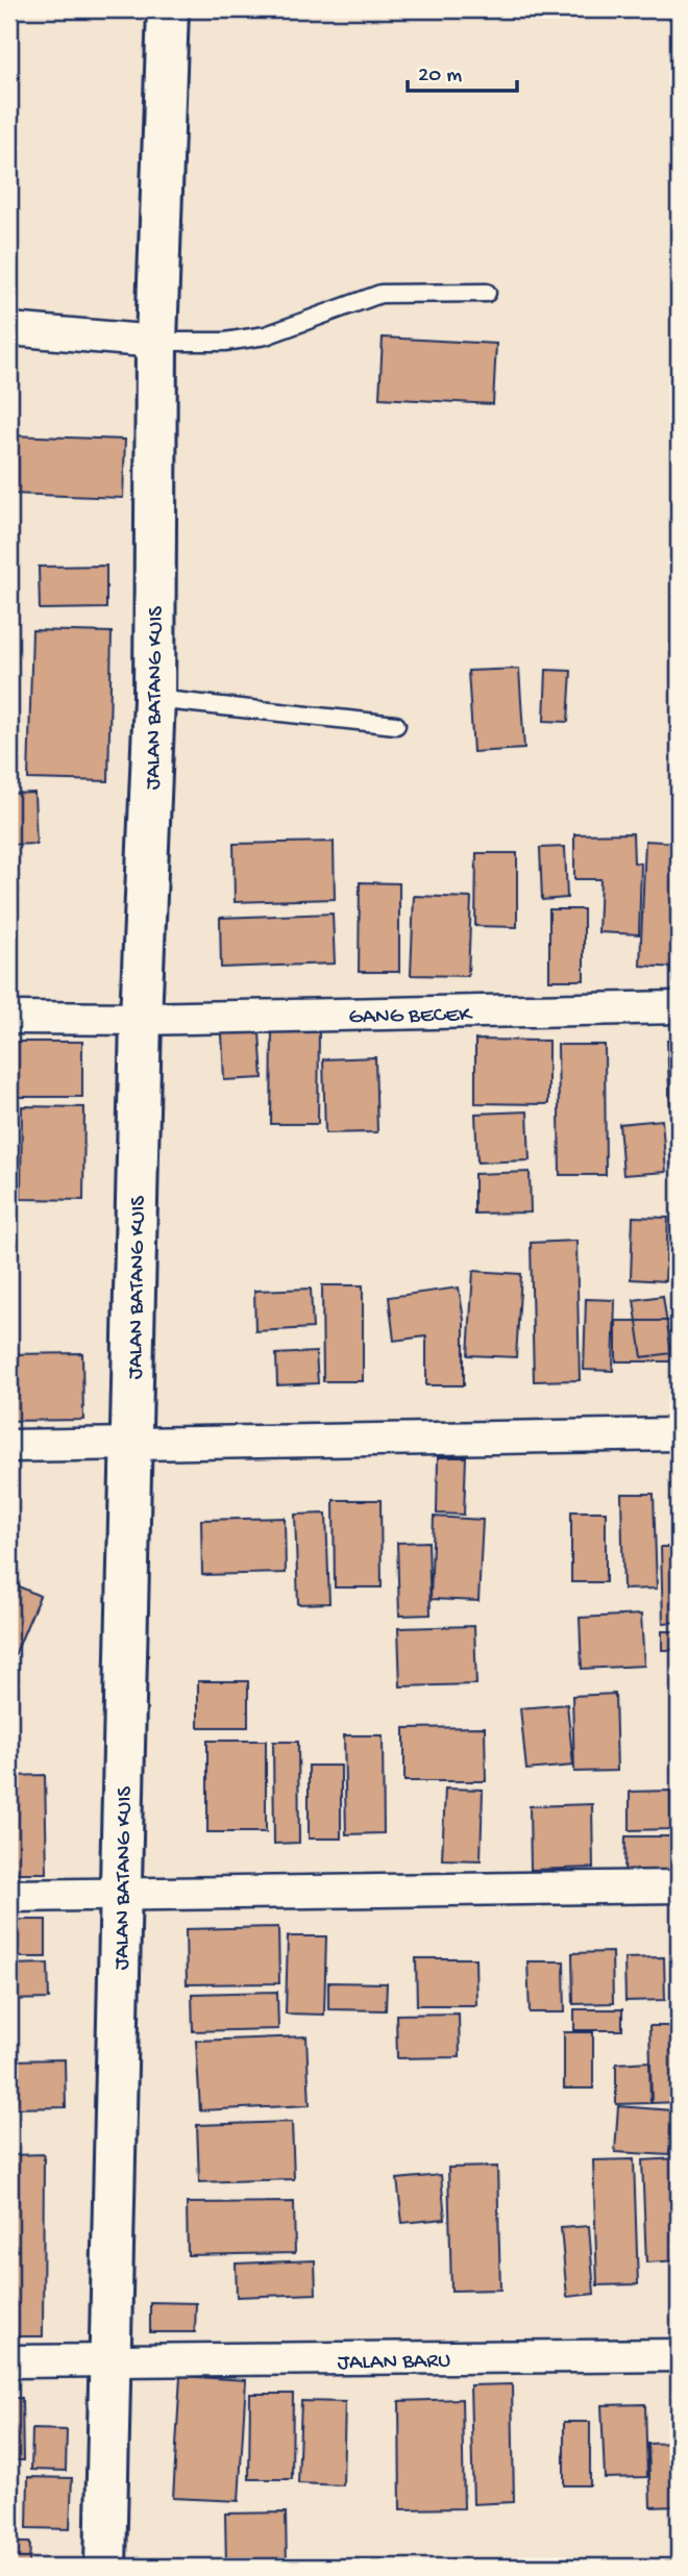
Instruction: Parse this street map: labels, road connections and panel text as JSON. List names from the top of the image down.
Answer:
{
  "streets": {
    "main road": ["JALAN BATANG KUIS"],
    "street": ["GANG BECEK", "JALAN BARU"]
  },
  "crossings": [
    ["JALAN BATANG KUIS", "GANG BECEK"],
    ["JALAN BATANG KUIS", "JALAN BARU"]
  ],
  "scale_bar": "20 m"
}
